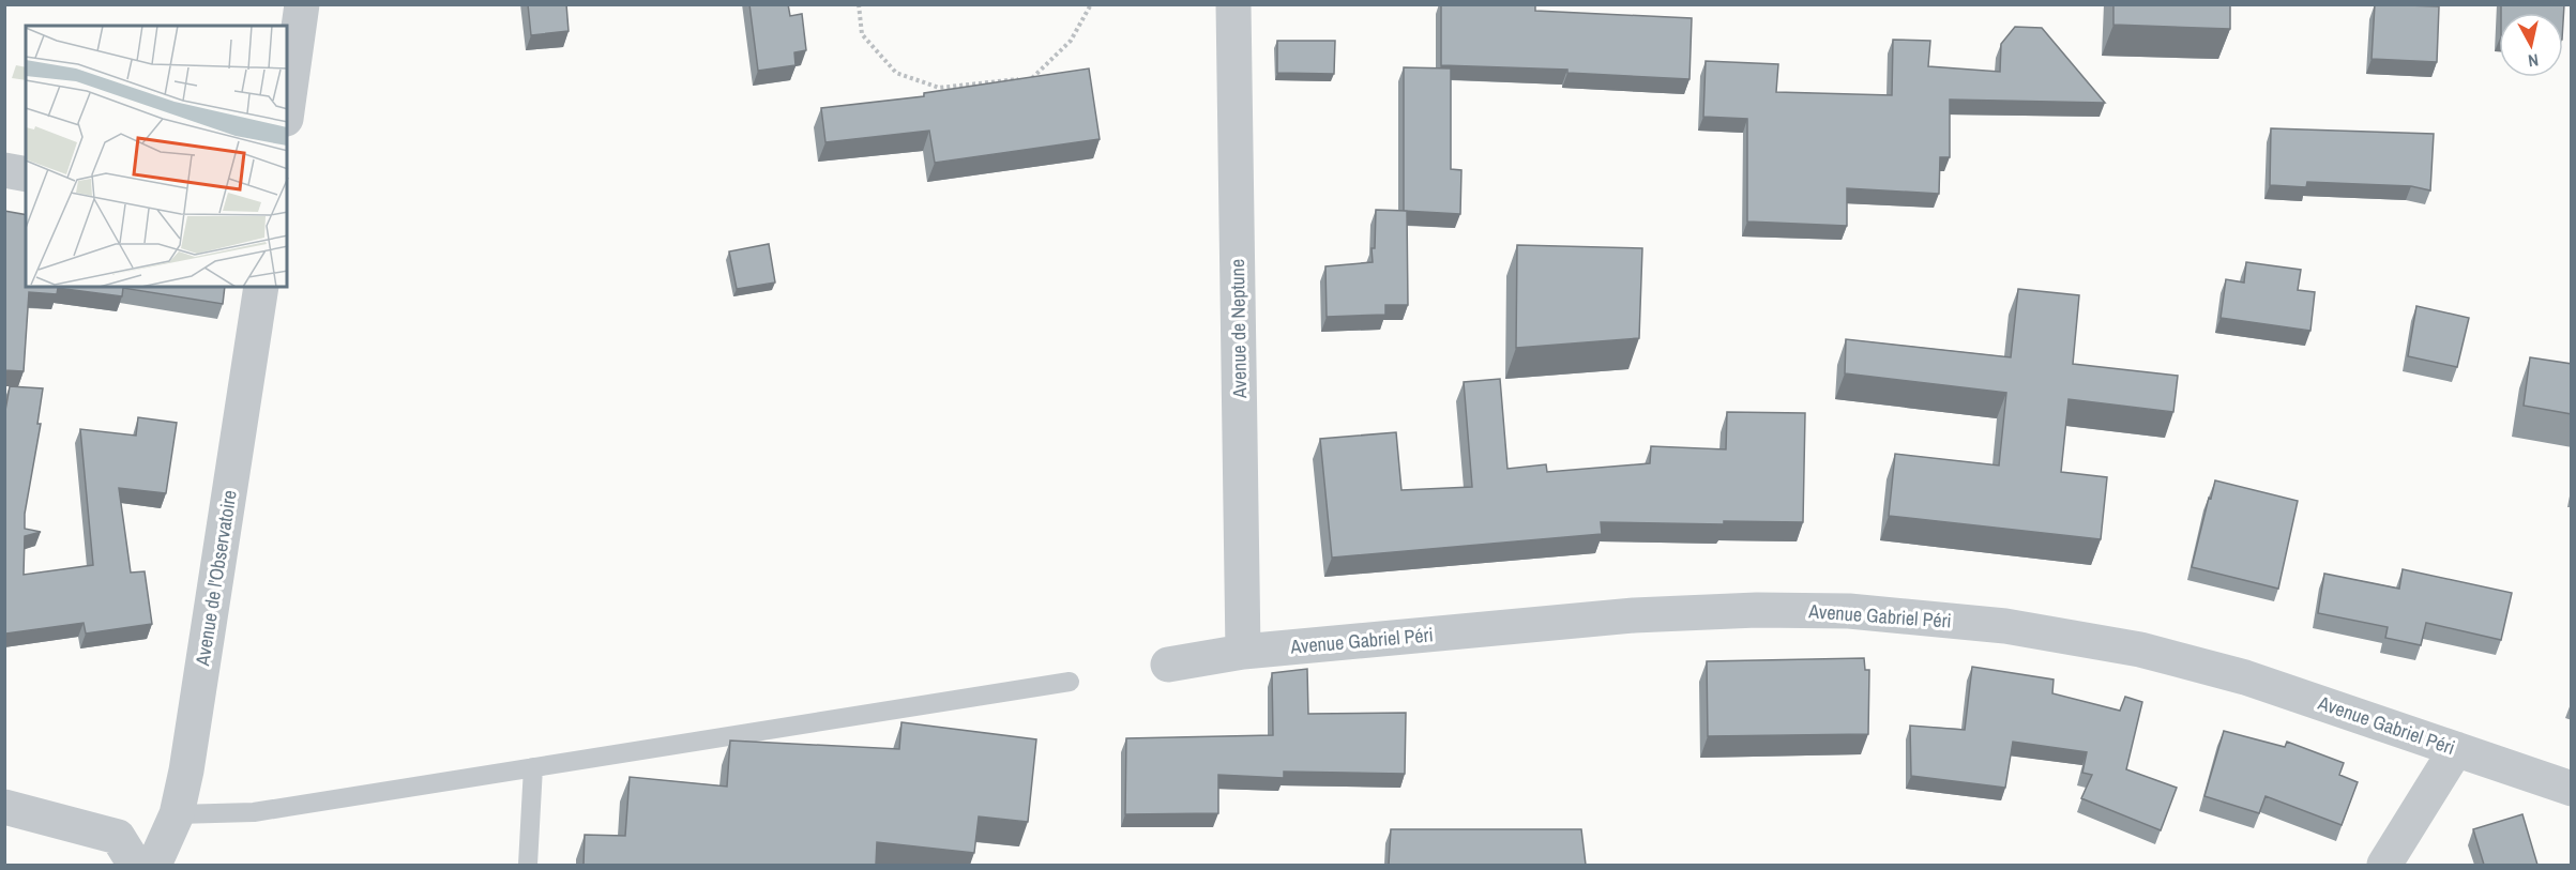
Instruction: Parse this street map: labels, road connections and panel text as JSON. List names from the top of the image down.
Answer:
{
  "streets": {
    "street": ["Avenue de Neptune", "Avenue de l'Observatoire", "Avenue Gabriel Péri"]
  },
  "crossings": [
    ["Avenue de Neptune", "Avenue Gabriel Péri"]
  ],
  "north": "bottom"
}
